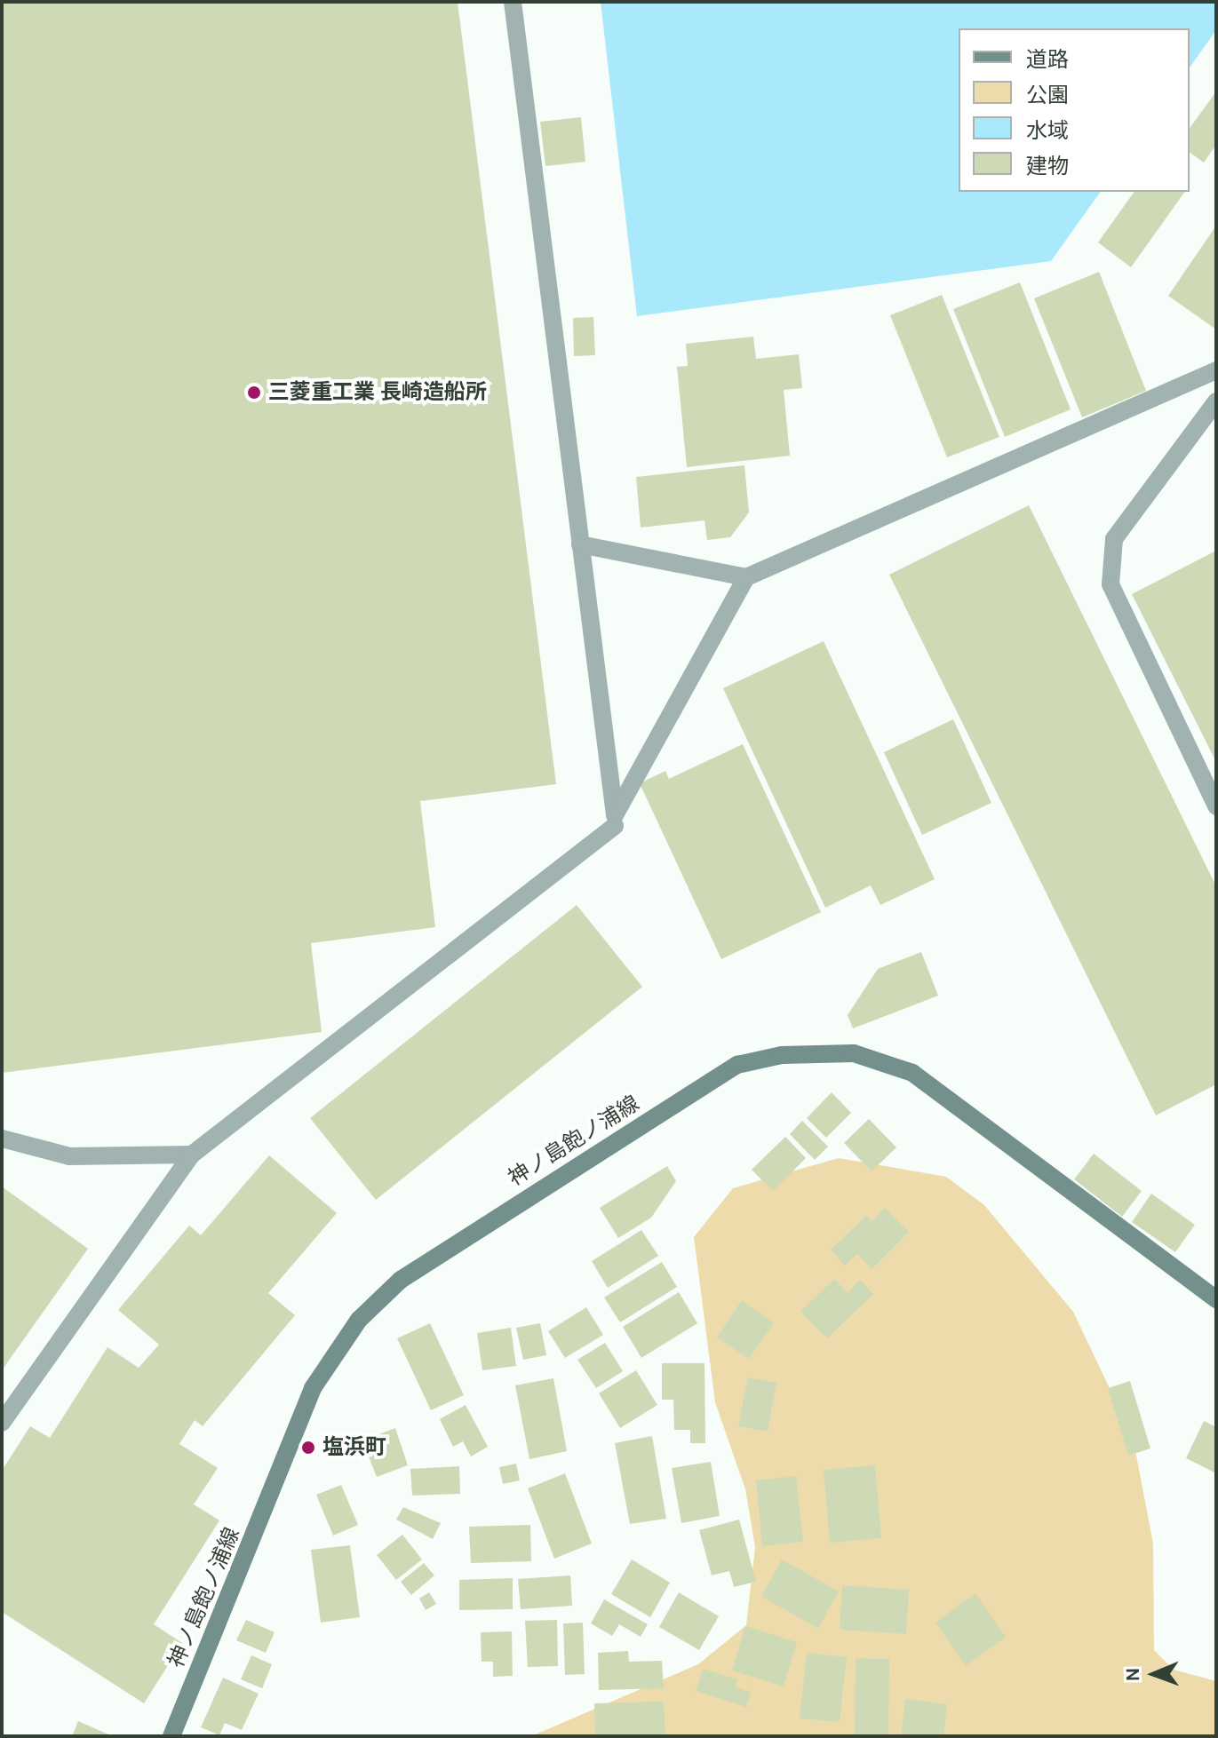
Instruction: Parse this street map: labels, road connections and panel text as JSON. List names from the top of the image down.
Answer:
{
  "streets": {
    "main road": ["神ノ島飽ノ浦線"]
  },
  "places": ["三菱重工業 長崎造船所", "塩浜町"],
  "legend": [
    "道路",
    "公園",
    "水域",
    "建物"
  ],
  "north": "left"
}
